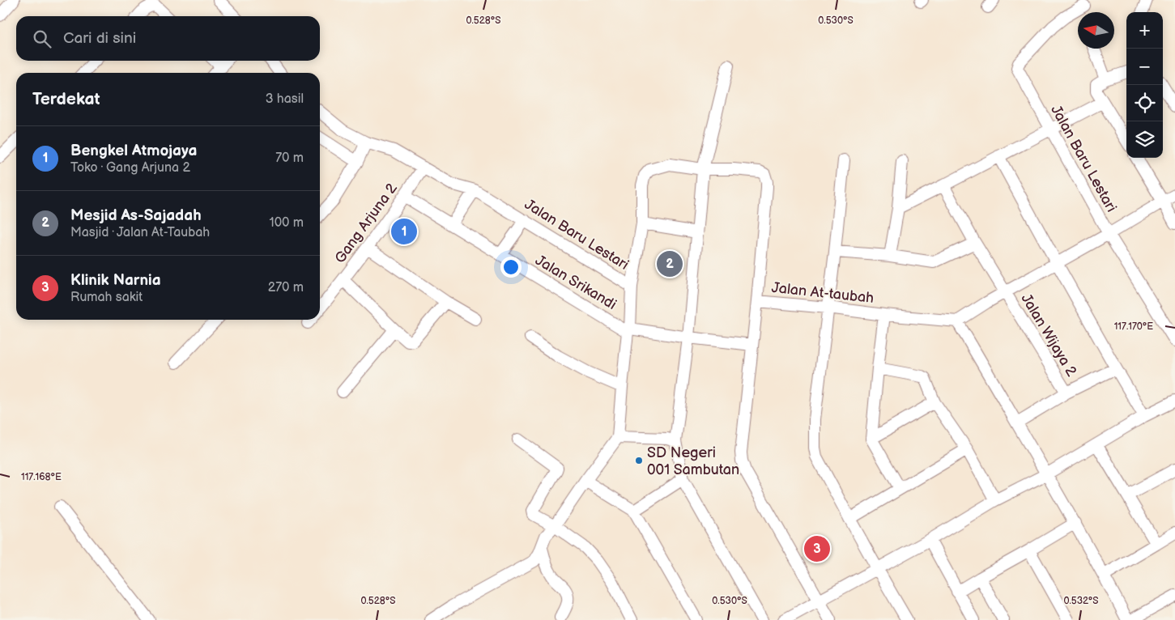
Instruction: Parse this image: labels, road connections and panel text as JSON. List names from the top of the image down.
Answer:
{
  "streets": {
    "street": [
      "Jalan Baru Lestari",
      "Gang Arjuna 2",
      "Jalan Srikandi",
      "Jalan At-taubah",
      "Jalan Wijaya 2"
    ]
  },
  "crossings": [
    ["Jalan Baru Lestari", "Gang Arjuna 2"],
    ["Jalan Baru Lestari", "Jalan At-taubah"],
    ["Gang Arjuna 2", "Jalan Srikandi"]
  ],
  "places": ["SD Negeri 001 Sambutan"],
  "north": "left",
  "page": {
    "map_buttons": ["+", "−"],
    "search": "Cari di sini",
    "heading": ["Terdekat", "3 hasil"],
    "list": [
      {
        "mark": "1",
        "name": "Bengkel Atmojaya",
        "note": "Toko · Gang Arjuna 2",
        "value": "70 m"
      },
      {
        "mark": "2",
        "name": "Mesjid As-Sajadah",
        "note": "Masjid · Jalan At-Taubah",
        "value": "100 m"
      },
      {
        "mark": "3",
        "name": "Klinik Narnia",
        "note": "Rumah sakit",
        "value": "270 m"
      }
    ],
    "pins": ["1", "2", "3"]
  },
  "coordinates": [
    "0.528°S",
    "0.530°S",
    "117.170°E",
    "117.168°E",
    "0.532°S"
  ]
}
